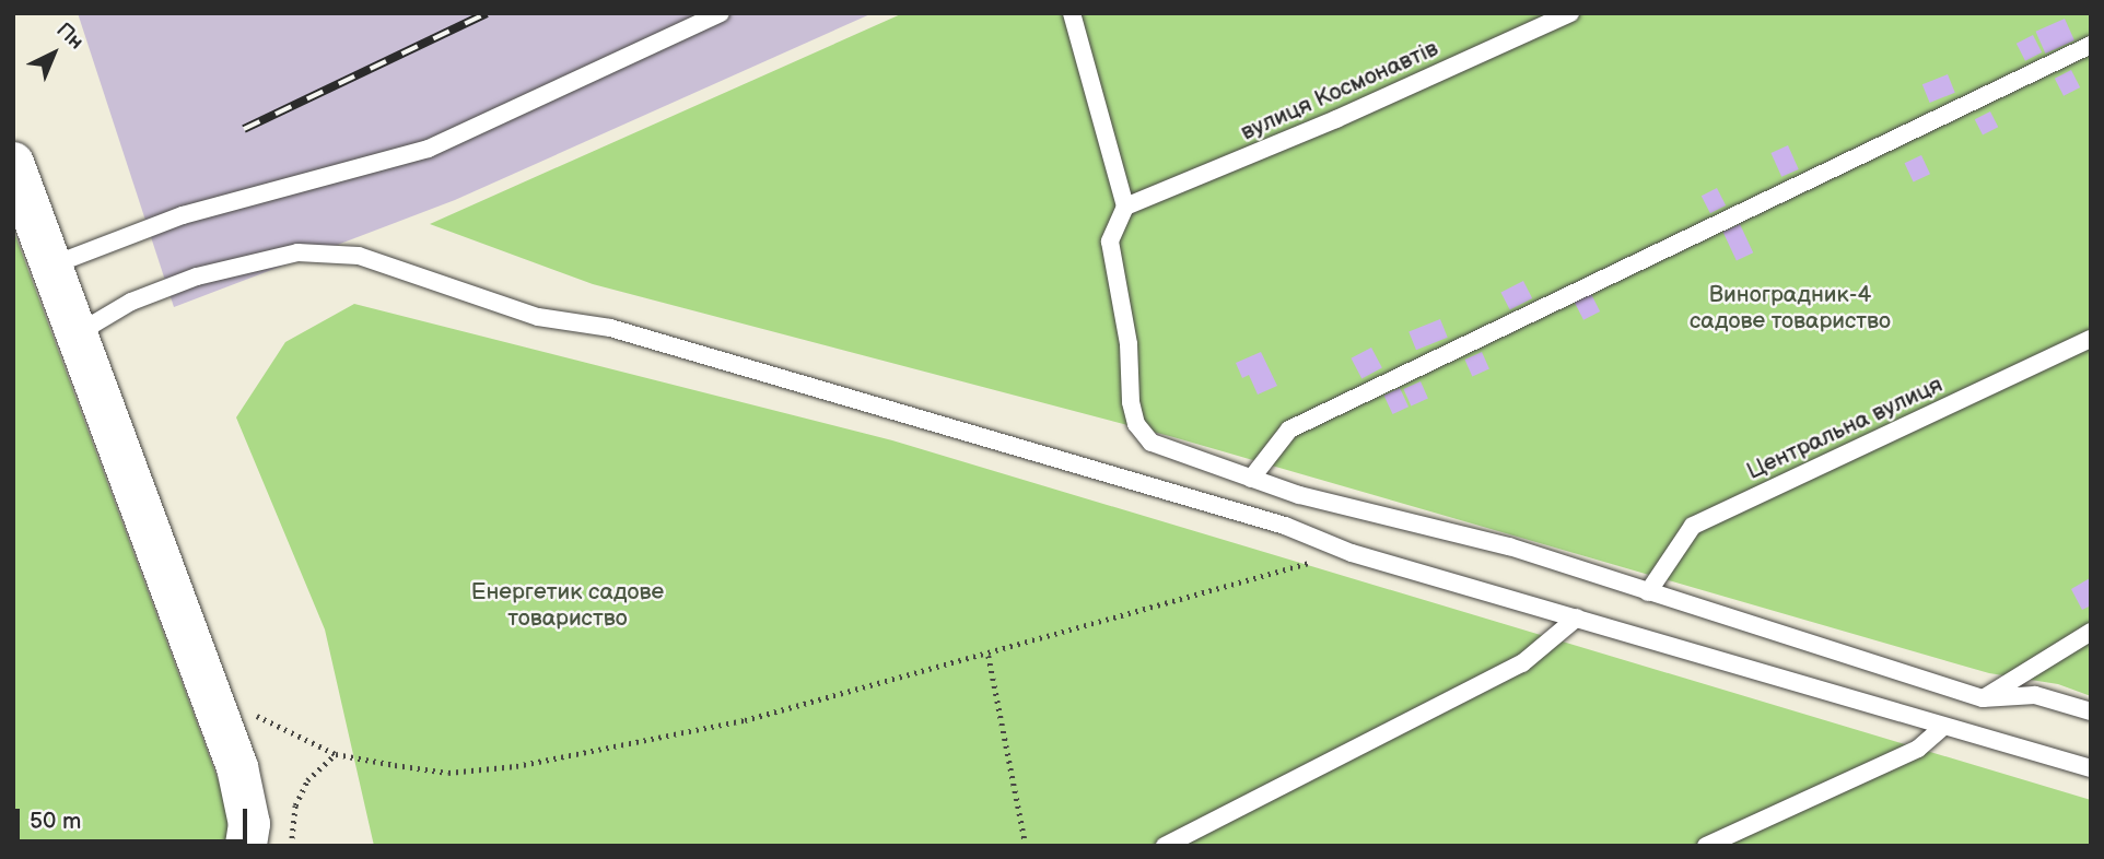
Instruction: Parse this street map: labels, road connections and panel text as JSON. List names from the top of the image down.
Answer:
{
  "streets": {
    "lane": ["вулиця Космонавтів", "Центральна вулиця"]
  },
  "parks": ["Виноградник-4 садове товариство", "Енергетик садове товариство"],
  "scale_bar": "50 m",
  "north": "top right"
}
